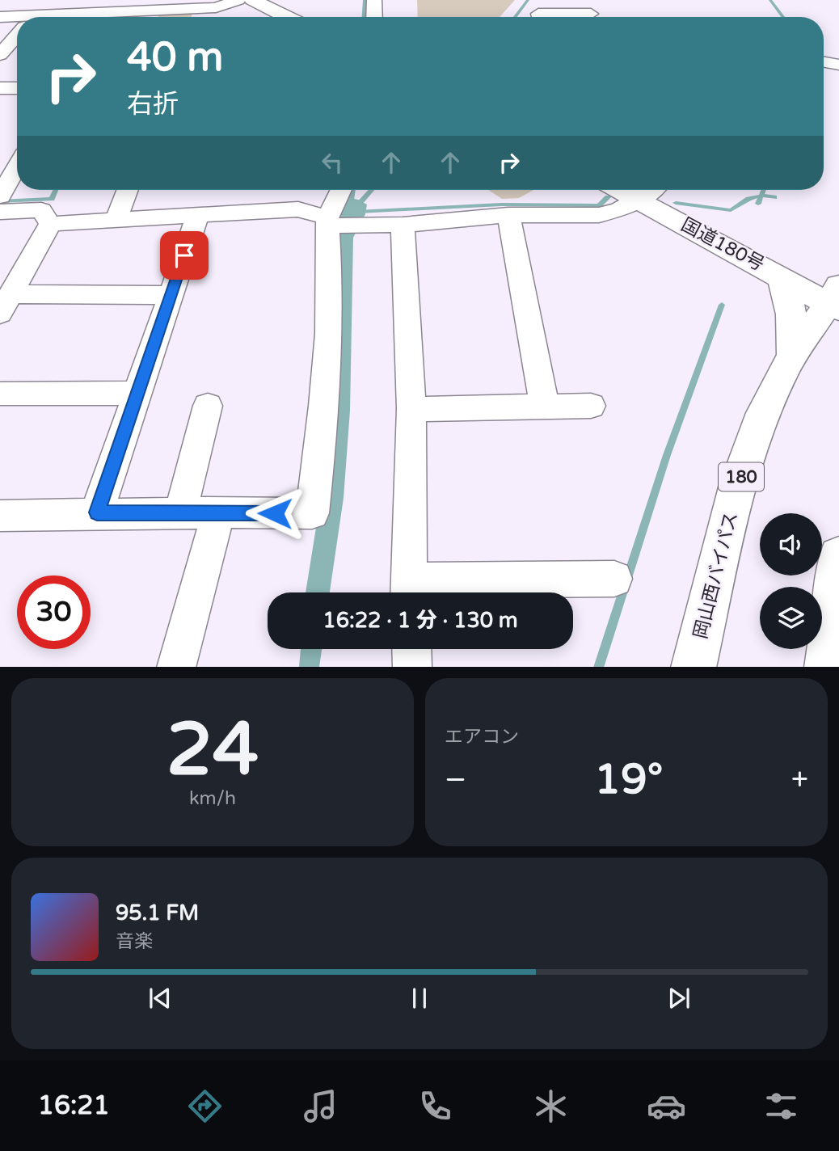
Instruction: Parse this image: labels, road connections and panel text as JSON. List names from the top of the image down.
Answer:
{
  "streets": {
    "highway": ["国道180号", "180", "岡山西バイパス"]
  },
  "crossings": [
    ["国道180号", "岡山西バイパス"]
  ],
  "page": {
    "turn": ["40 m", "右折"],
    "limit": "30",
    "trip": "16:22 · 1 分 · 130 m",
    "tile": [
      ["24", "km/h"],
      "エアコン"
    ],
    "heat": ["−", "19°", "+"],
    "song": ["95.1 FM", "音楽"],
    "tabs": "16:21"
  }
}
